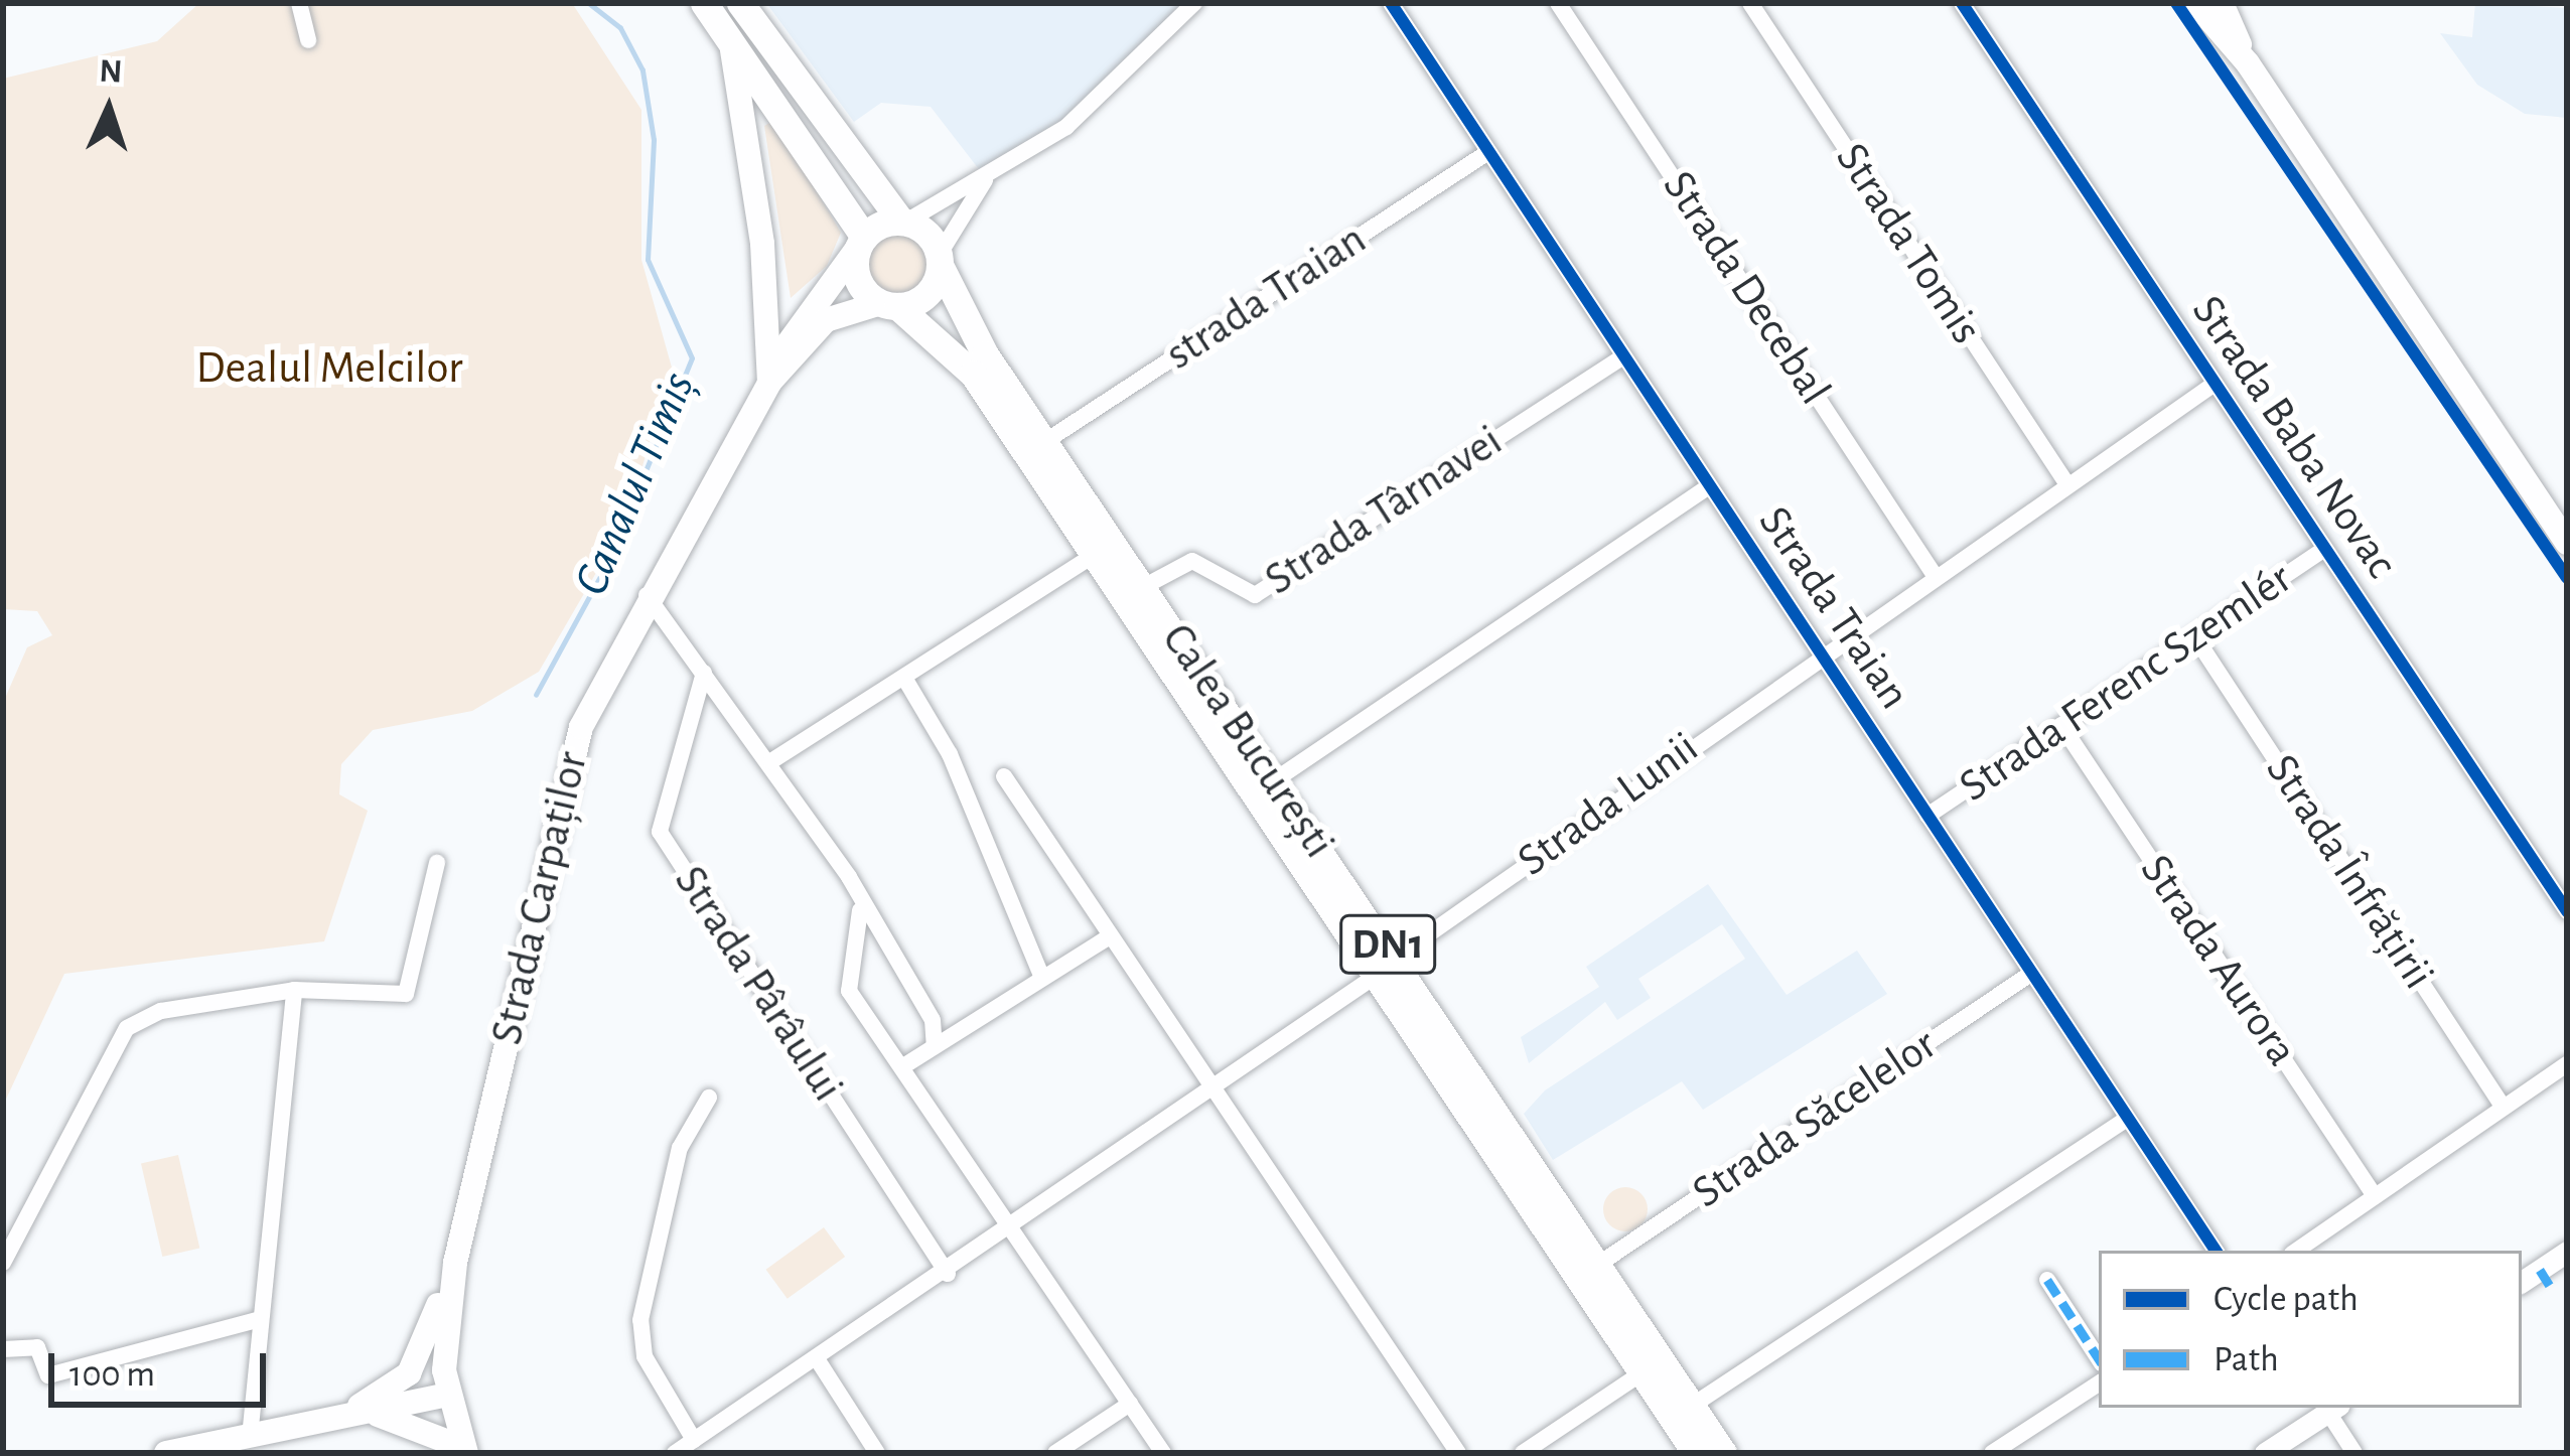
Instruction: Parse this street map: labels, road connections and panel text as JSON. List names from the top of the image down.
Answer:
{
  "streets": {
    "main road": ["Calea București", "Strada Carpaților", "DN1"],
    "street": [
      "Strada Tomis",
      "Strada Decebal",
      "strada Traian",
      "Strada Baba Novac",
      "Strada Târnavei",
      "Strada Traian",
      "Strada Ferenc Szemlér",
      "Strada Lunii",
      "Strada Înfrățirii",
      "Strada Aurora",
      "Strada Pârâului",
      "Strada Săcelelor"
    ]
  },
  "crossings": [
    ["Strada Tomis", "Strada Lunii"],
    ["Strada Decebal", "Strada Lunii"],
    ["strada Traian", "Strada Traian"],
    ["strada Traian", "Calea București"],
    ["Strada Baba Novac", "Strada Ferenc Szemlér"],
    ["Strada Baba Novac", "Strada Lunii"],
    ["Strada Târnavei", "Strada Traian"],
    ["Strada Târnavei", "Calea București"],
    ["Strada Traian", "Strada Ferenc Szemlér"],
    ["Strada Traian", "Strada Lunii"],
    ["Strada Traian", "Strada Săcelelor"],
    ["Strada Ferenc Szemlér", "Strada Înfrățirii"],
    ["Strada Ferenc Szemlér", "Strada Aurora"],
    ["Calea București", "Strada Lunii"],
    ["Calea București", "Strada Carpaților"],
    ["Calea București", "DN1"],
    ["Calea București", "Strada Săcelelor"],
    ["Strada Carpaților", "DN1"]
  ],
  "water": ["Canalul Timiș"],
  "parks": ["Dealul Melcilor"],
  "legend": ["Cycle path", "Path"],
  "scale_bar": "100 m",
  "north": "top"
}
